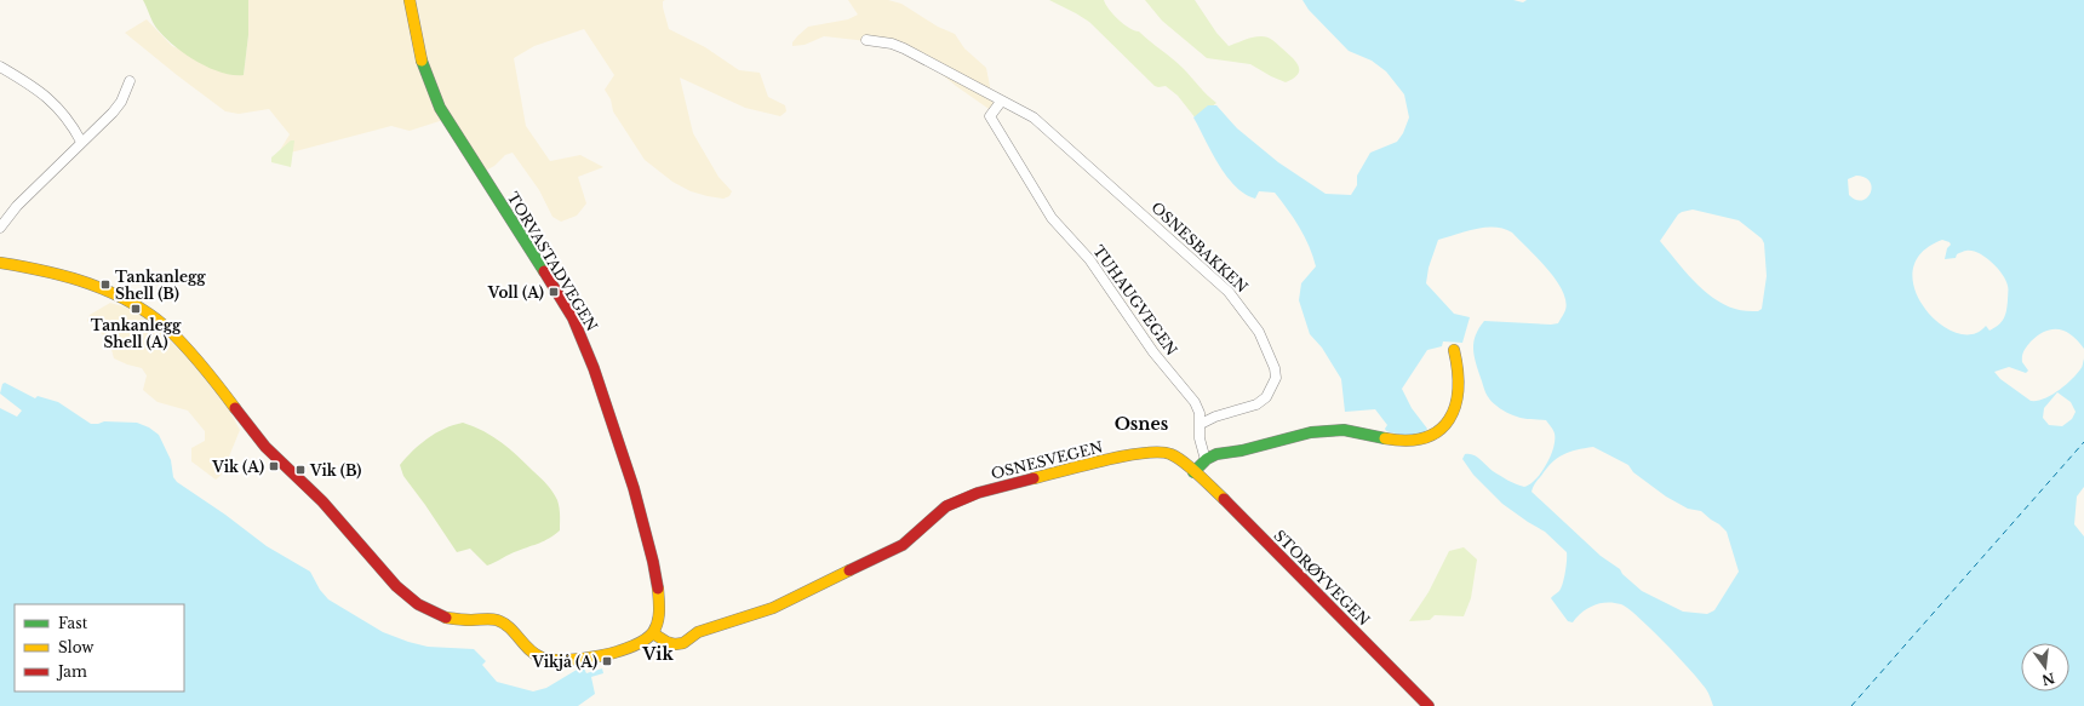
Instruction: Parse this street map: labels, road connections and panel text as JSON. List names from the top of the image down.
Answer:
{
  "streets": {
    "main road": ["TORVASTADVEGEN", "OSNESVEGEN", "STORØYVEGEN"],
    "street": ["OSNESBAKKEN", "TUHAUGVEGEN"]
  },
  "crossings": [
    ["OSNESBAKKEN", "TUHAUGVEGEN"],
    ["TORVASTADVEGEN", "OSNESVEGEN"],
    ["OSNESVEGEN", "STORØYVEGEN"]
  ],
  "districts": ["Osnes", "Vik"],
  "places": {
    "transit": [
      "Tankanlegg Shell (B)",
      "Voll (A)",
      "Tankanlegg Shell (A)",
      "Vik (A)",
      "Vik (B)",
      "Vikjå (A)"
    ]
  },
  "legend": ["Fast", "Slow", "Jam"],
  "north": "bottom"
}
